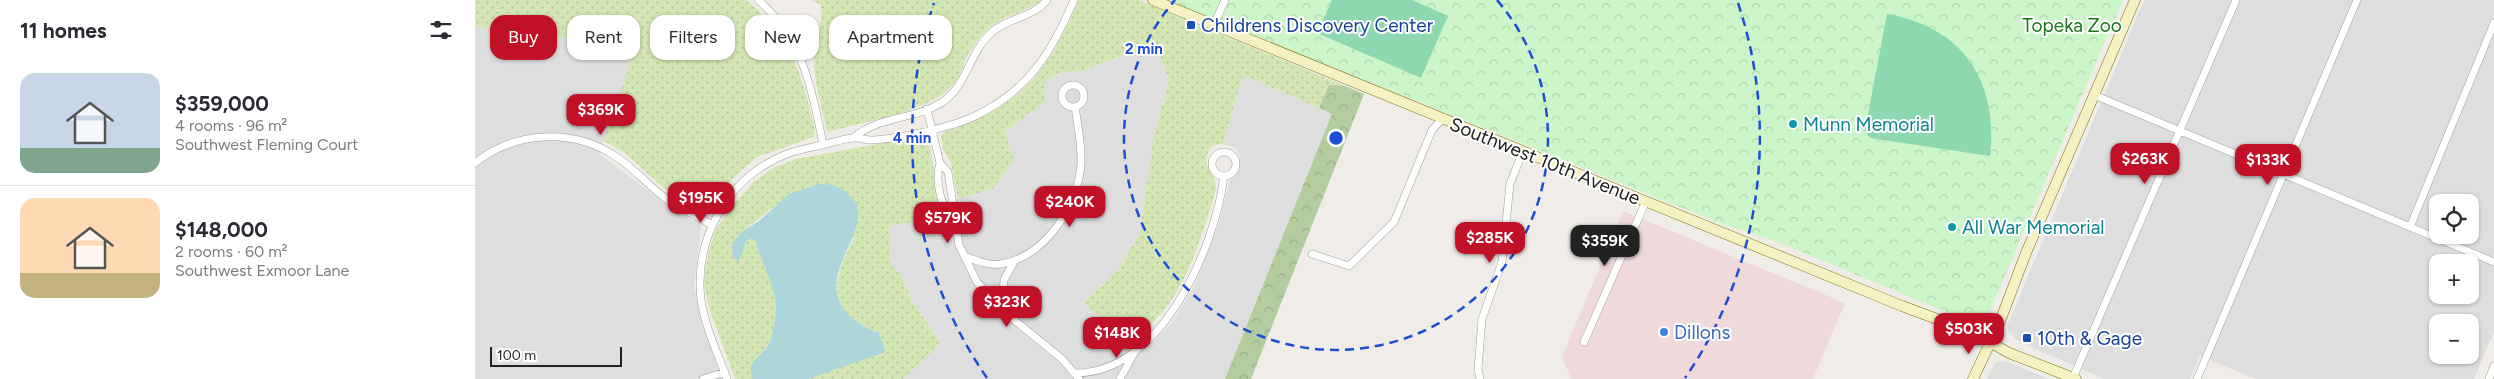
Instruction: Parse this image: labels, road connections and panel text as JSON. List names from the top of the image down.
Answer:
{
  "streets": {
    "main road": ["Southwest 10th Avenue"]
  },
  "parks": ["Topeka Zoo"],
  "places": {
    "transit": ["Childrens Discovery Center", "10th & Gage"],
    "other": ["Munn Memorial", "All War Memorial", "Dillons"]
  },
  "scale_bar": "100 m",
  "page": {
    "heading": "11 homes",
    "chip": [
      "Buy",
      "Rent",
      "Filters",
      "New",
      "Apartment"
    ],
    "list": [
      {
        "name": "$359,000",
        "note": "4 rooms · 96 m² · Southwest Fleming Court"
      },
      {
        "name": "$148,000",
        "note": "2 rooms · 60 m² · Southwest Exmoor Lane"
      }
    ],
    "price": [
      "$369K",
      "$263K",
      "$133K",
      "$195K",
      "$240K",
      "$579K",
      "$285K",
      "$359K",
      "$323K",
      "$503K",
      "$148K"
    ],
    "map_buttons": ["+", "−"],
    "scale": "100 m"
  },
  "rings": ["2 min", "4 min"]
}
